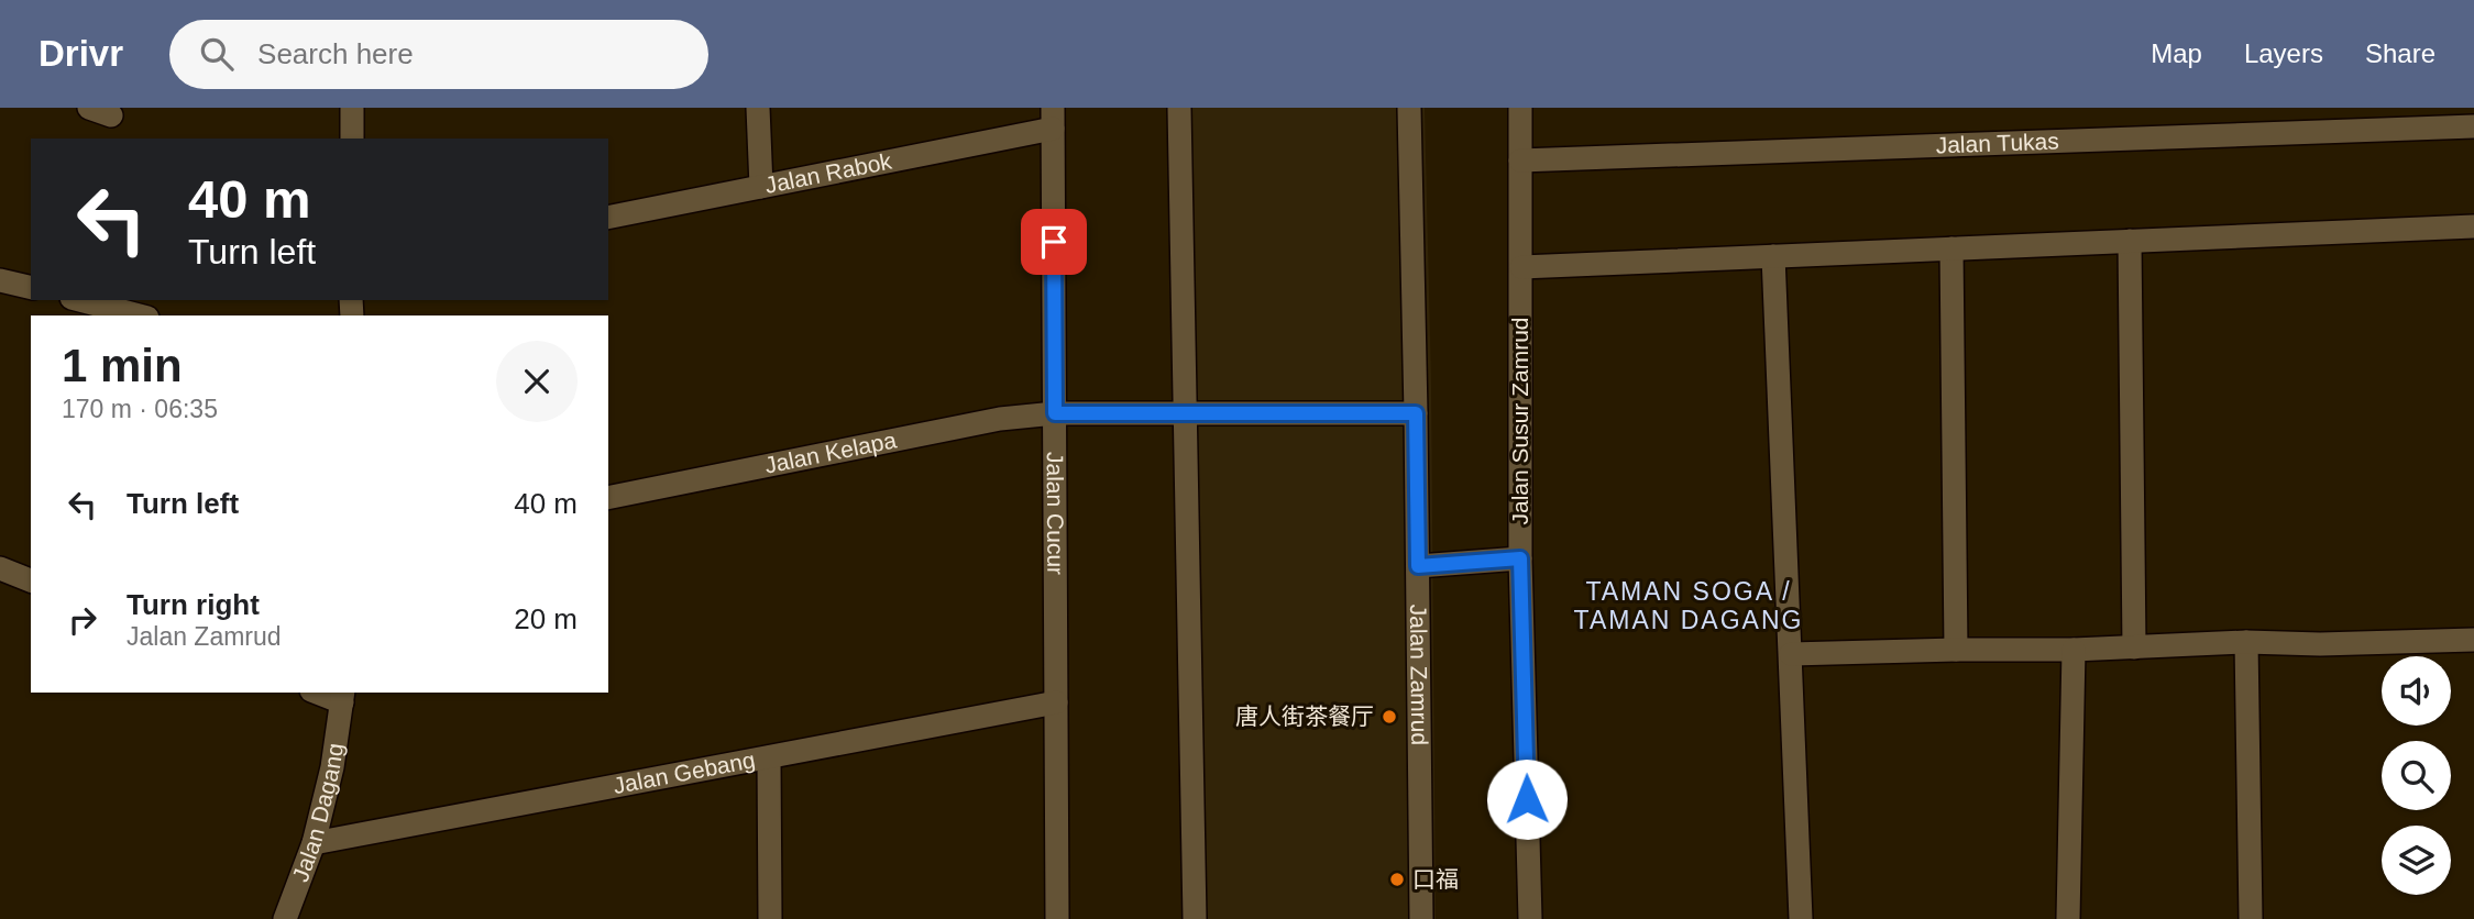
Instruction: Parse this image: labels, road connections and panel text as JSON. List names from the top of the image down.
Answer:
{
  "streets": {
    "street": [
      "Jalan Tukas",
      "Jalan Rabok",
      "Jalan Susur Zamrud",
      "Jalan Kelapa",
      "Jalan Cucur",
      "Jalan Zamrud",
      "Jalan Gebang",
      "Jalan Dagang"
    ]
  },
  "crossings": [
    ["Jalan Tukas", "Jalan Susur Zamrud"],
    ["Jalan Rabok", "Jalan Cucur"],
    ["Jalan Kelapa", "Jalan Cucur"],
    ["Jalan Kelapa", "Jalan Zamrud"],
    ["Jalan Cucur", "Jalan Gebang"],
    ["Jalan Gebang", "Jalan Dagang"]
  ],
  "districts": ["TAMAN SOGA / TAMAN DAGANG"],
  "places": ["唐人街茶餐厅", "口福"],
  "page": {
    "header": "Drivr",
    "search": "Search here",
    "nav": ["Map", "Layers", "Share"],
    "turn": ["40 m", "Turn left"],
    "heading": ["1 min", "170 m · 06:35"],
    "list": [
      {
        "name": "Turn left",
        "value": "40 m"
      },
      {
        "name": "Turn right",
        "note": "Jalan Zamrud",
        "value": "20 m"
      }
    ]
  }
}
